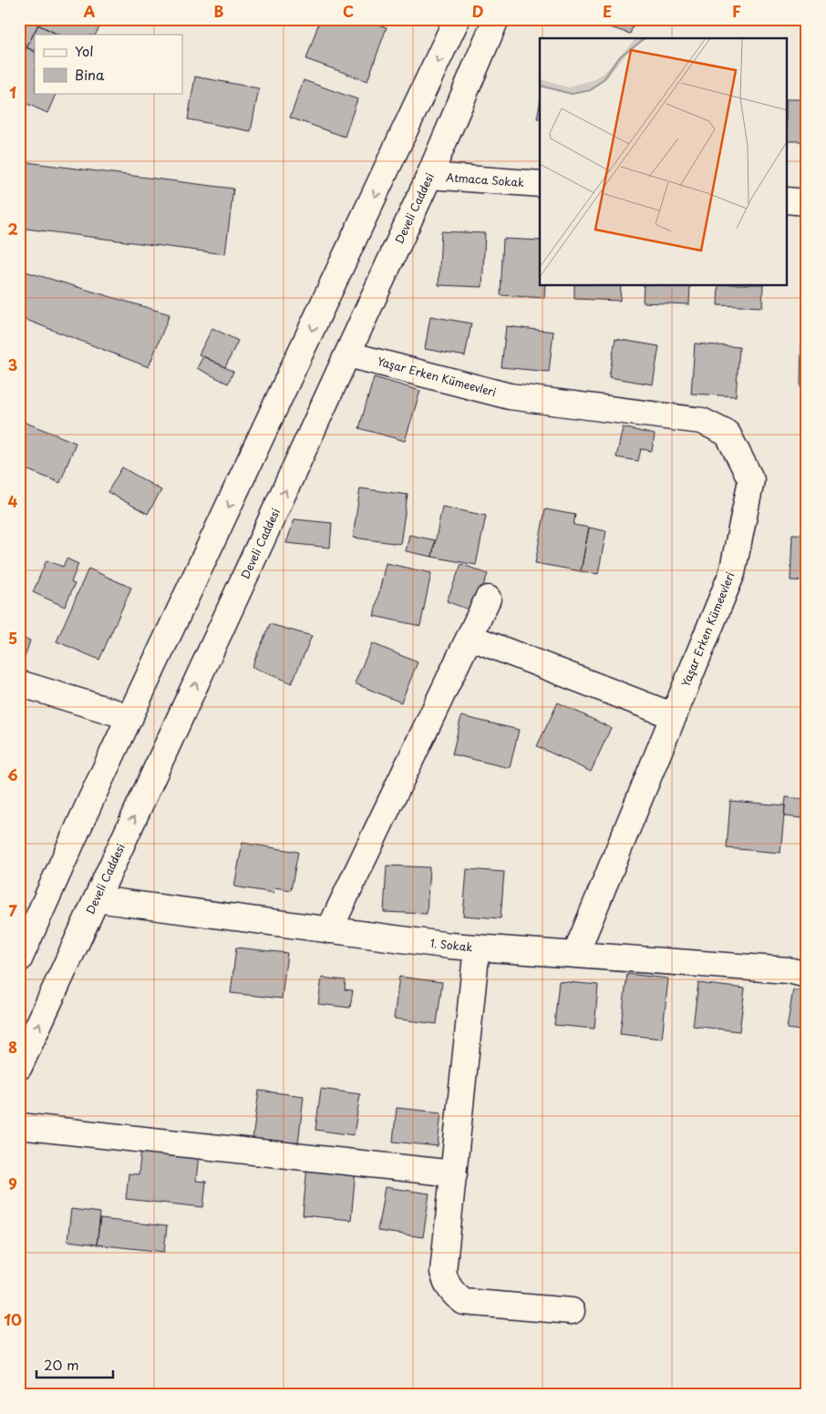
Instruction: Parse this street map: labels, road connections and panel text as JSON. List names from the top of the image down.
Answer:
{
  "streets": {
    "street": [
      "Atmaca Sokak",
      "Develi Caddesi",
      "Yaşar Erken Kümeevleri",
      "1. Sokak"
    ]
  },
  "crossings": [
    ["Atmaca Sokak", "Develi Caddesi"],
    ["Develi Caddesi", "Yaşar Erken Kümeevleri"],
    ["Develi Caddesi", "1. Sokak"],
    ["Yaşar Erken Kümeevleri", "1. Sokak"]
  ],
  "legend": ["Yol", "Bina"],
  "scale_bar": "20 m",
  "grid": {
    "columns": [
      "A",
      "B",
      "C",
      "D",
      "E",
      "F"
    ],
    "rows": [
      "1",
      "2",
      "3",
      "4",
      "5",
      "6",
      "7",
      "8",
      "9",
      "10"
    ]
  }
}
